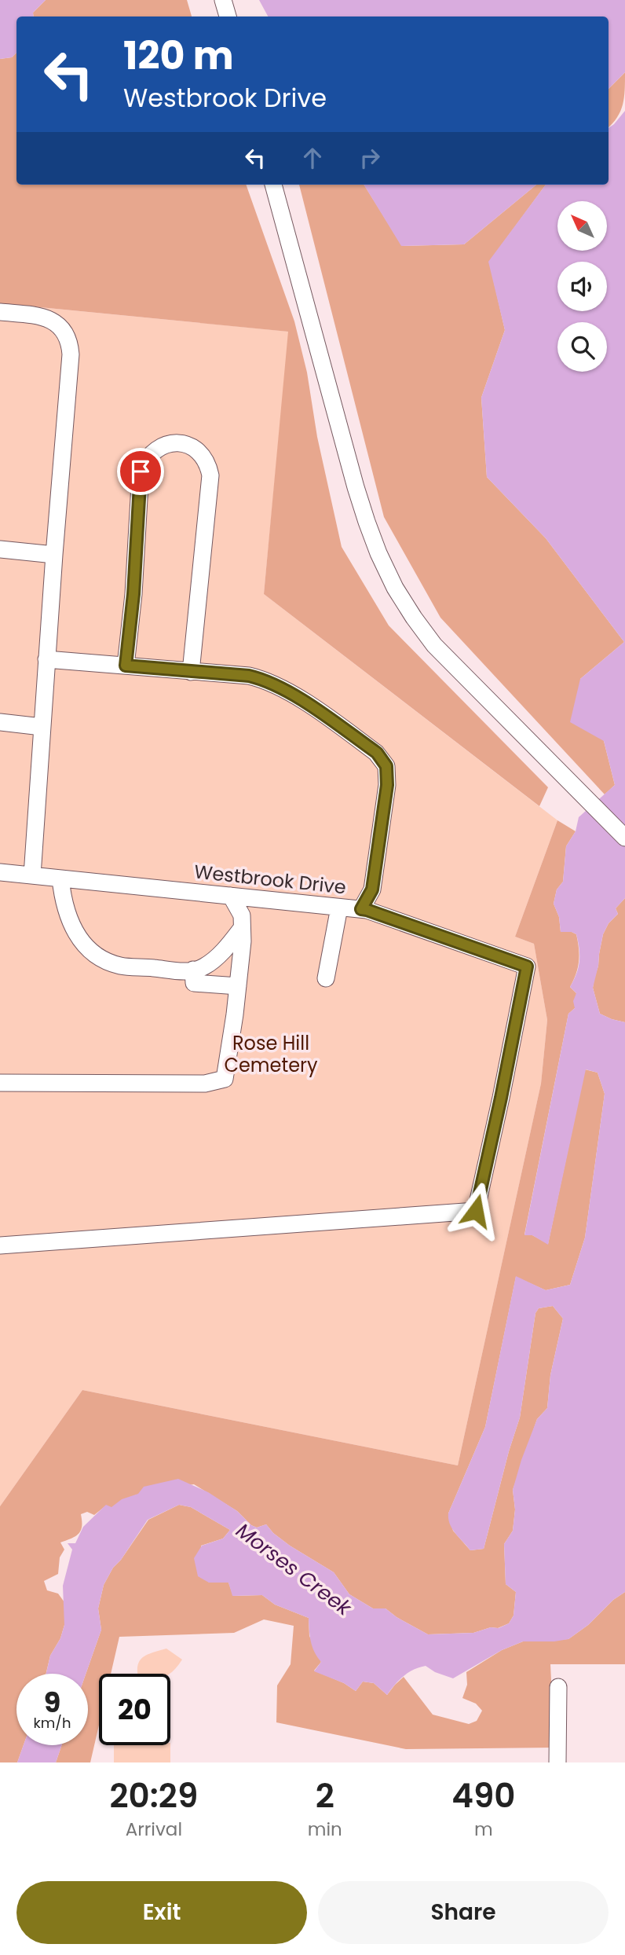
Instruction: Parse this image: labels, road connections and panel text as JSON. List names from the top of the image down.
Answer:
{
  "streets": {
    "street": ["Westbrook Drive"]
  },
  "water": ["Morses Creek"],
  "parks": ["Rose Hill Cemetery"],
  "north": "top left",
  "page": {
    "turn": ["120 m", "Westbrook Drive"],
    "speed": "9 km/h",
    "limit": "20",
    "eta": [
      "20:29",
      "Arrival",
      "2",
      "min",
      "490",
      "m"
    ],
    "buttons": ["Exit", "Share"]
  }
}
